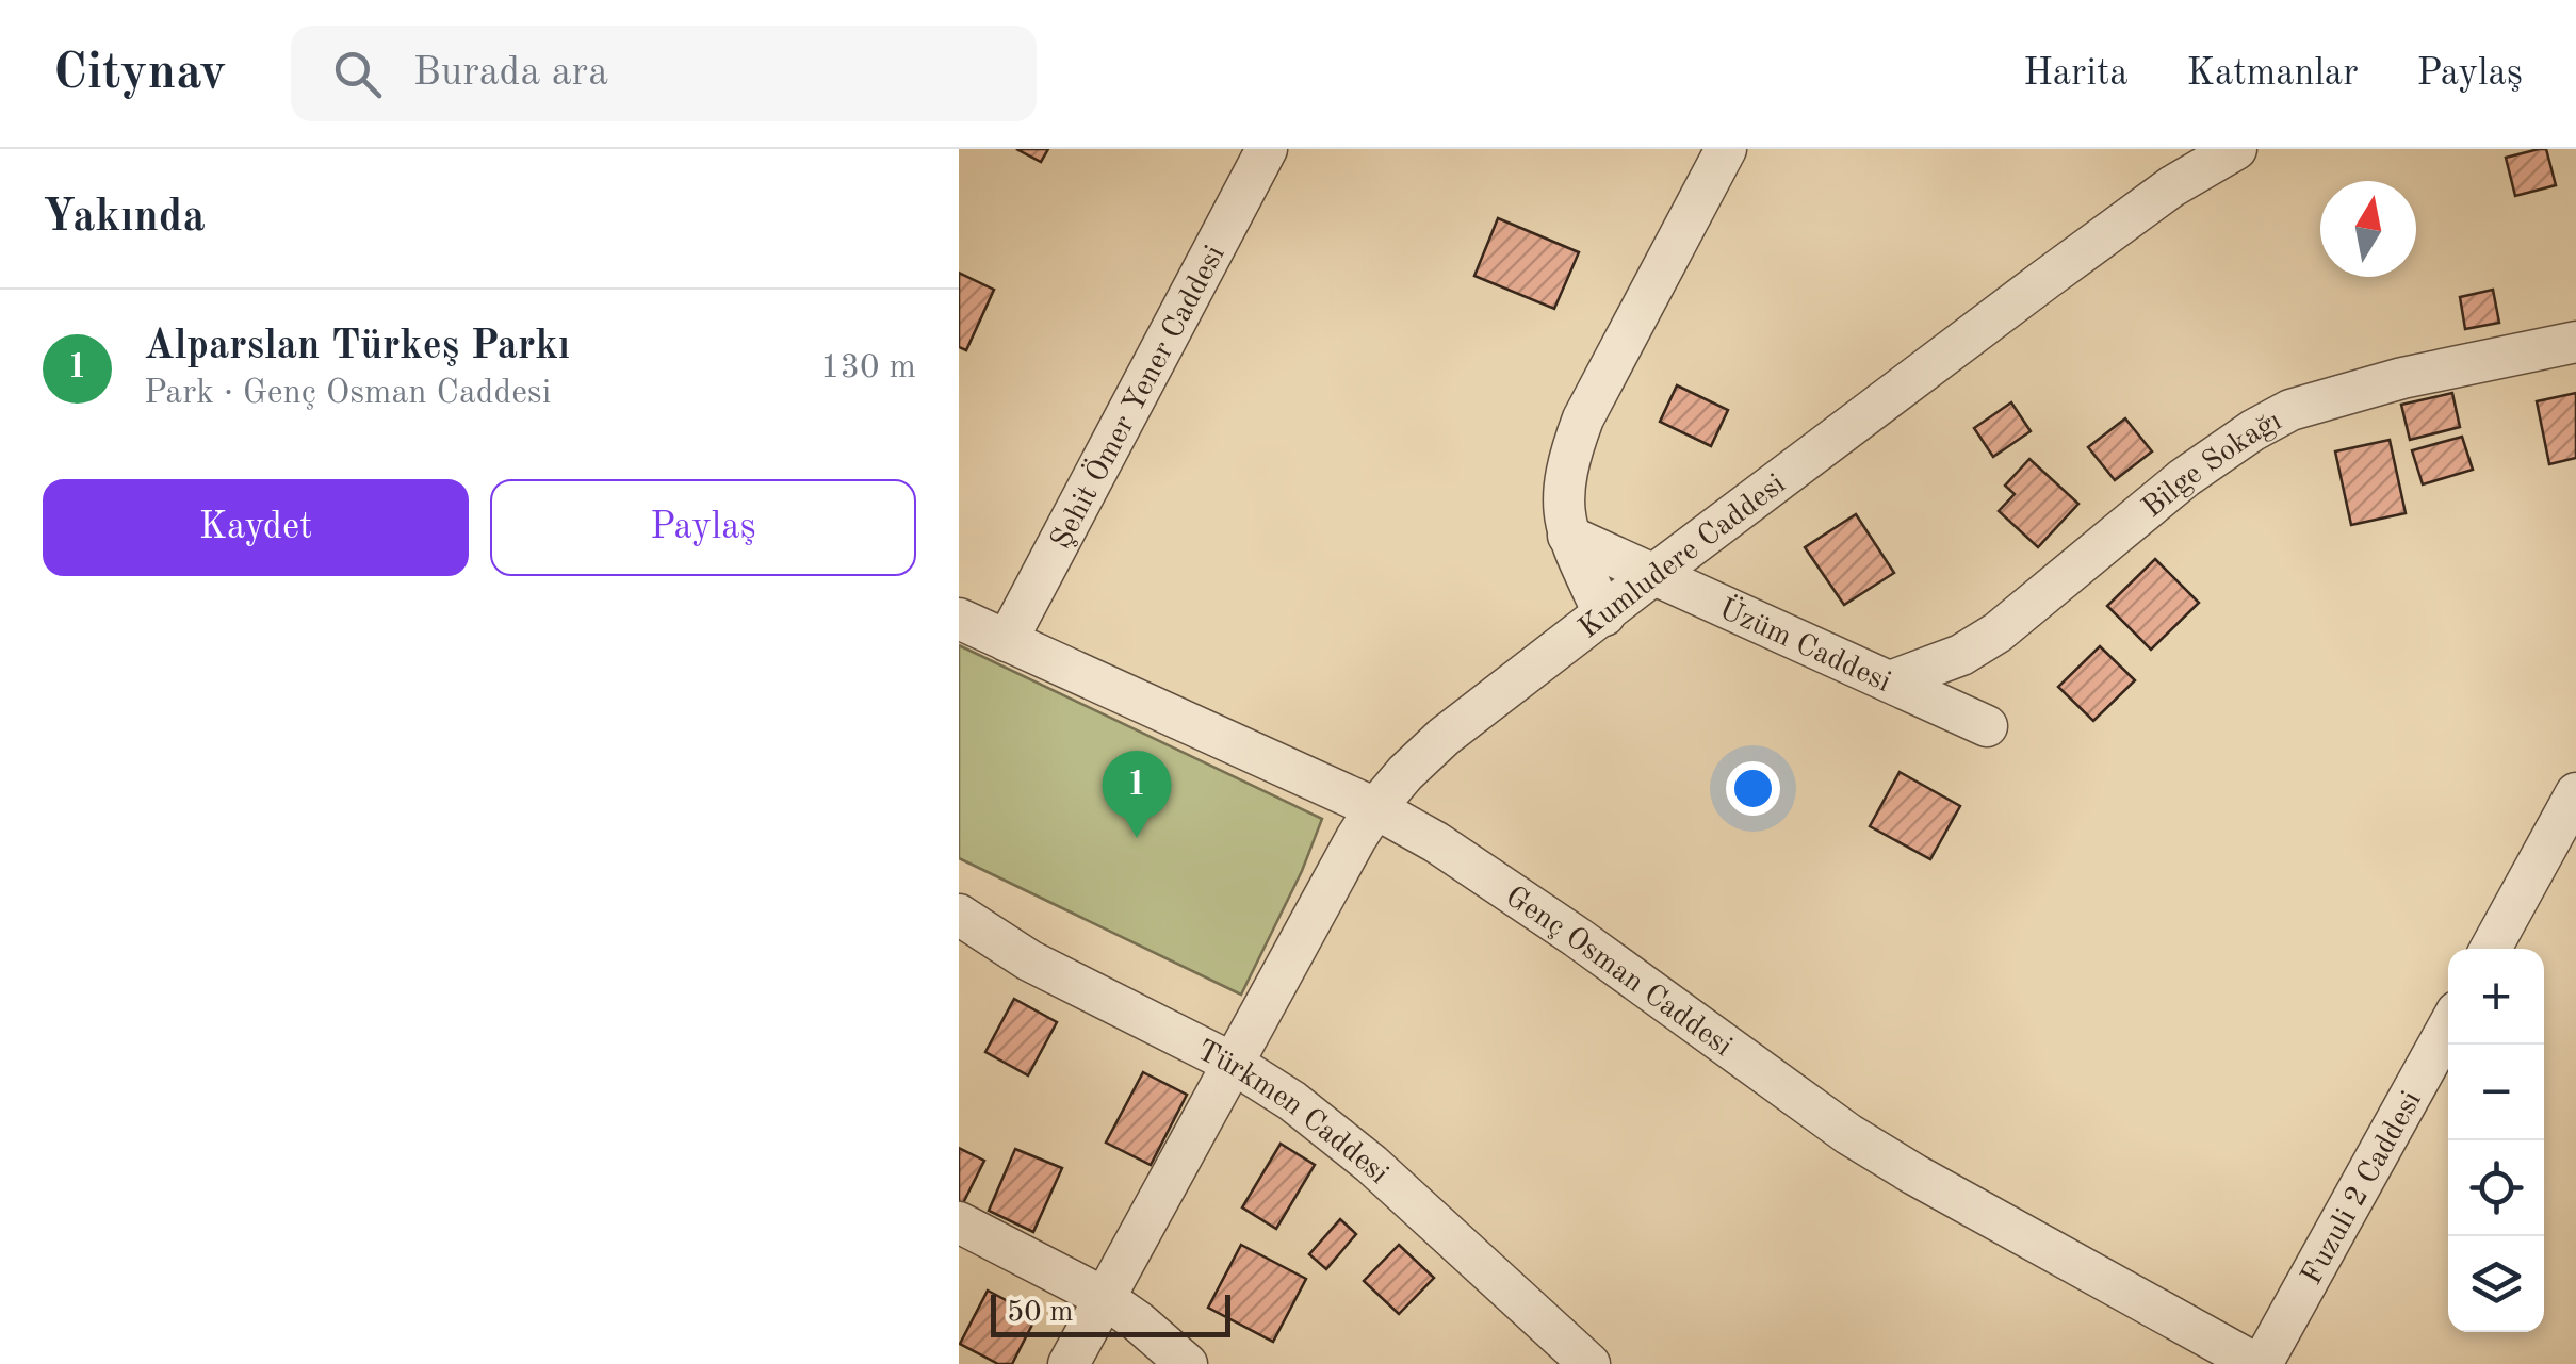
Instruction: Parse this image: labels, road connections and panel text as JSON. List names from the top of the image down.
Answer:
{
  "streets": {
    "street": [
      "Şehit Ömer Yener Caddesi",
      "Bilge Sokağı",
      "Kumludere Caddesi",
      "Üzüm Caddesi",
      "Genç Osman Caddesi",
      "Türkmen Caddesi",
      "Fuzuli 2 Caddesi"
    ]
  },
  "crossings": [
    ["Şehit Ömer Yener Caddesi", "Genç Osman Caddesi"],
    ["Bilge Sokağı", "Üzüm Caddesi"],
    ["Kumludere Caddesi", "Üzüm Caddesi"],
    ["Kumludere Caddesi", "Genç Osman Caddesi"],
    ["Kumludere Caddesi", "Türkmen Caddesi"],
    ["Genç Osman Caddesi", "Fuzuli 2 Caddesi"]
  ],
  "scale_bar": "50 m",
  "north": "top",
  "page": {
    "header": "Citynav",
    "search": "Burada ara",
    "nav": ["Harita", "Katmanlar", "Paylaş"],
    "heading": "Yakında",
    "list": [
      {
        "mark": "1",
        "name": "Alparslan Türkeş Parkı",
        "note": "Park · Genç Osman Caddesi",
        "value": "130 m"
      }
    ],
    "buttons": ["Kaydet", "Paylaş"],
    "pins": "1",
    "map_buttons": ["+", "−"],
    "scale": "50 m"
  }
}
